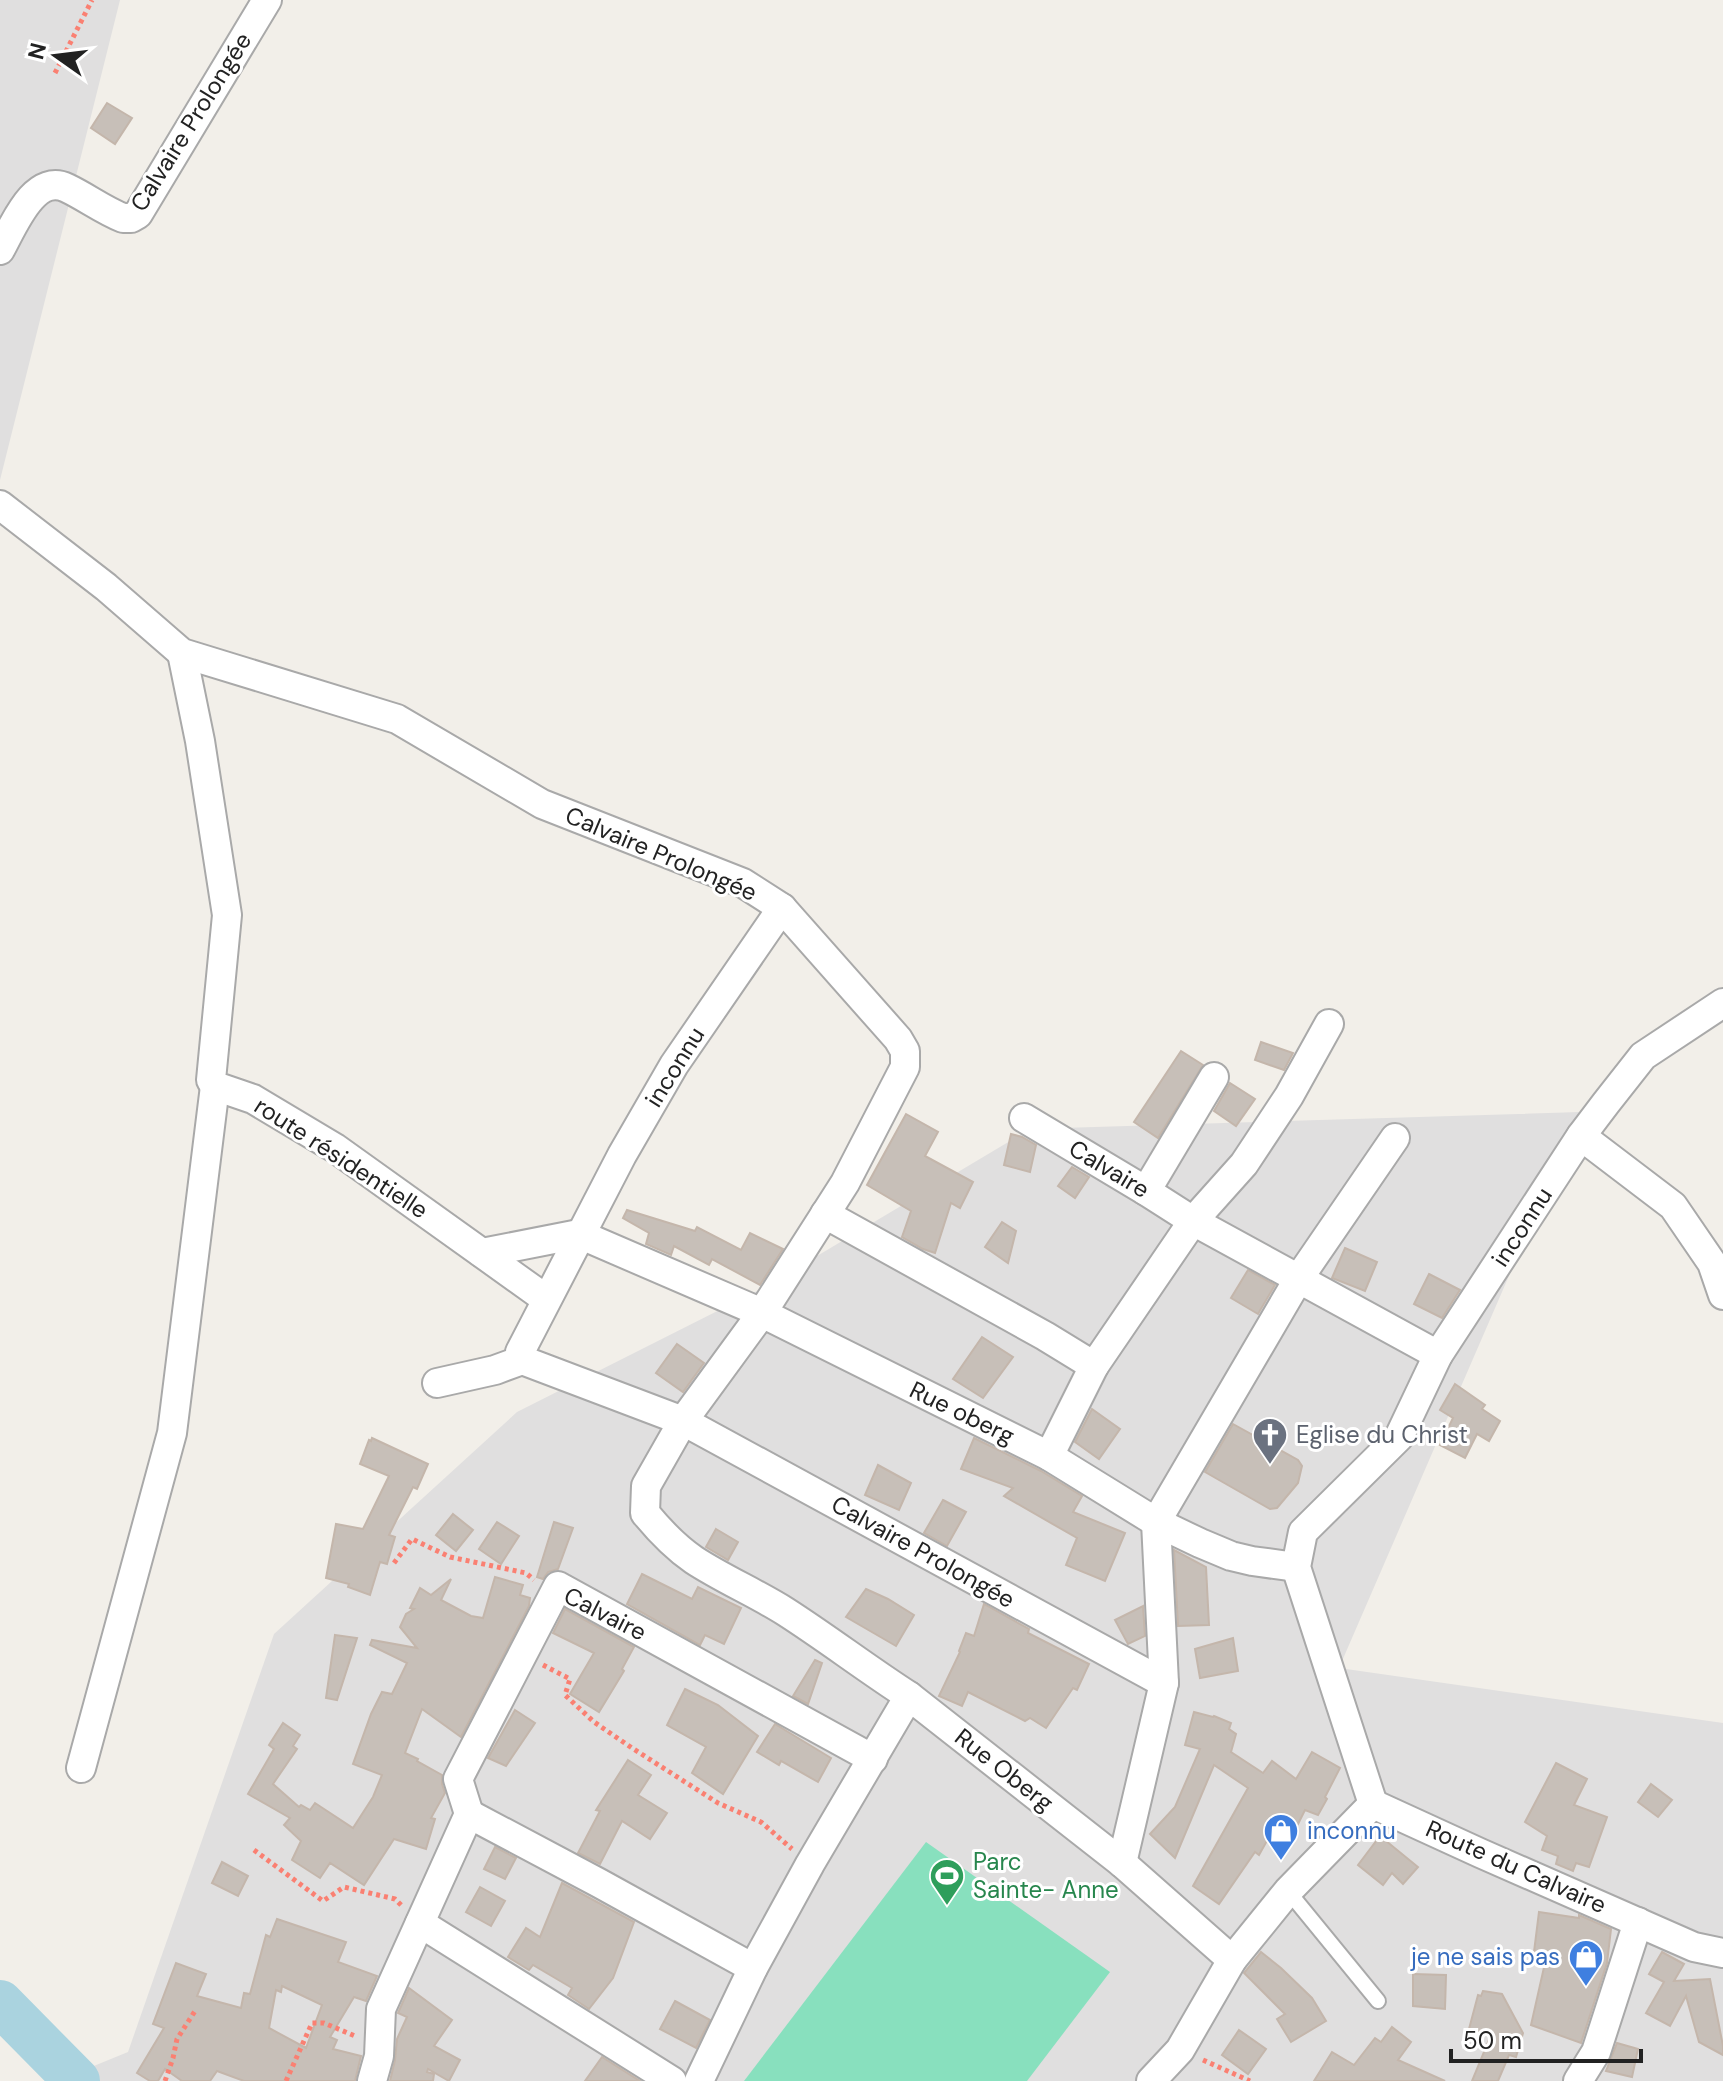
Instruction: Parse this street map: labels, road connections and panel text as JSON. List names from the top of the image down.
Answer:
{
  "streets": {
    "street": [
      "Calvaire Prolongée",
      "inconnu",
      "route résidentielle",
      "Calvaire",
      "Rue oberg",
      "Rue Oberg",
      "Route du Calvaire"
    ]
  },
  "crossings": [
    ["Calvaire Prolongée", "inconnu"],
    ["Calvaire Prolongée", "Rue oberg"],
    ["Calvaire Prolongée", "Rue Oberg"],
    ["inconnu", "route résidentielle"]
  ],
  "places": {
    "church": ["Eglise du Christ"],
    "shop": ["inconnu", "je ne sais pas"],
    "sports": ["Parc Sainte- Anne"]
  },
  "scale_bar": "50 m",
  "north": "left"
}
